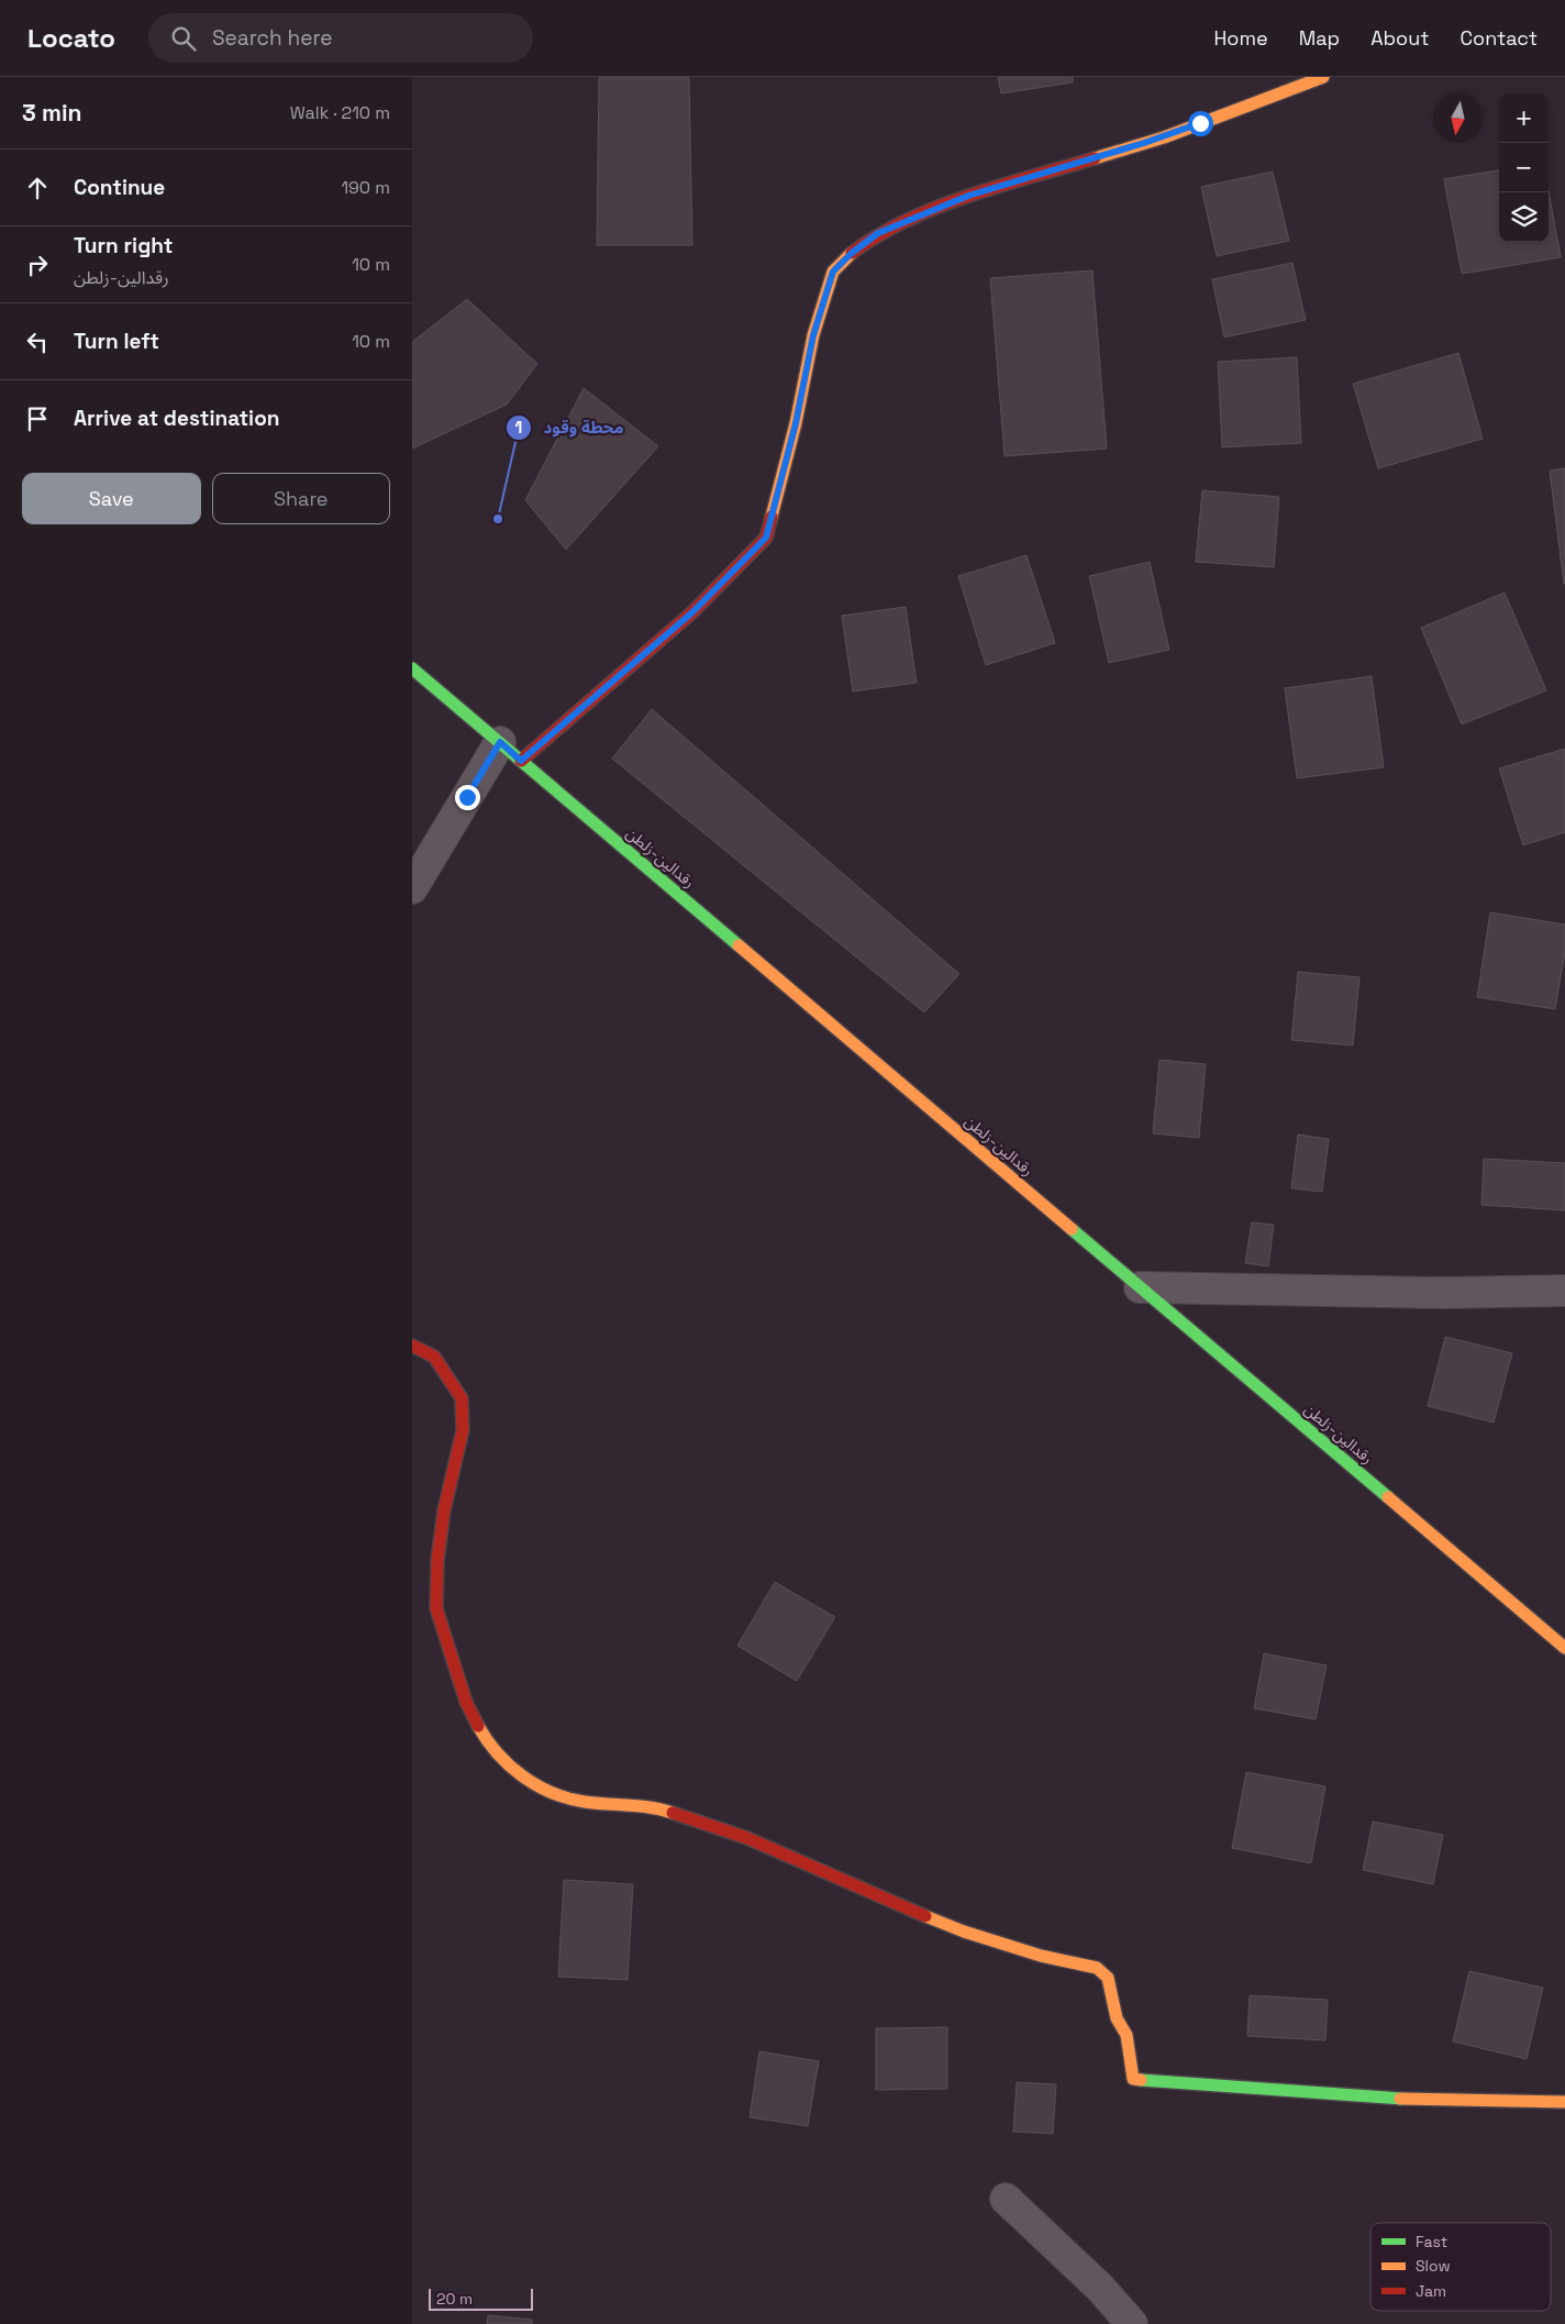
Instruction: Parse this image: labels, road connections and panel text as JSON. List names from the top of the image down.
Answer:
{
  "streets": {
    "street": ["رقدالين-زلطن"]
  },
  "places": ["محطة وقود"],
  "legend": ["Fast", "Slow", "Jam"],
  "scale_bar": "20 m",
  "north": "bottom",
  "page": {
    "header": "Locato",
    "search": "Search here",
    "nav": [
      "Home",
      "Map",
      "About",
      "Contact"
    ],
    "heading": ["3 min", "Walk · 210 m"],
    "map_buttons": ["+", "−"],
    "list": [
      ["Continue", "190 m"],
      ["Turn right", "رقدالين-زلطن", "10 m"],
      ["Turn left", "10 m"],
      "Arrive at destination"
    ],
    "buttons": ["Save", "Share"],
    "scale": "20 m"
  }
}
